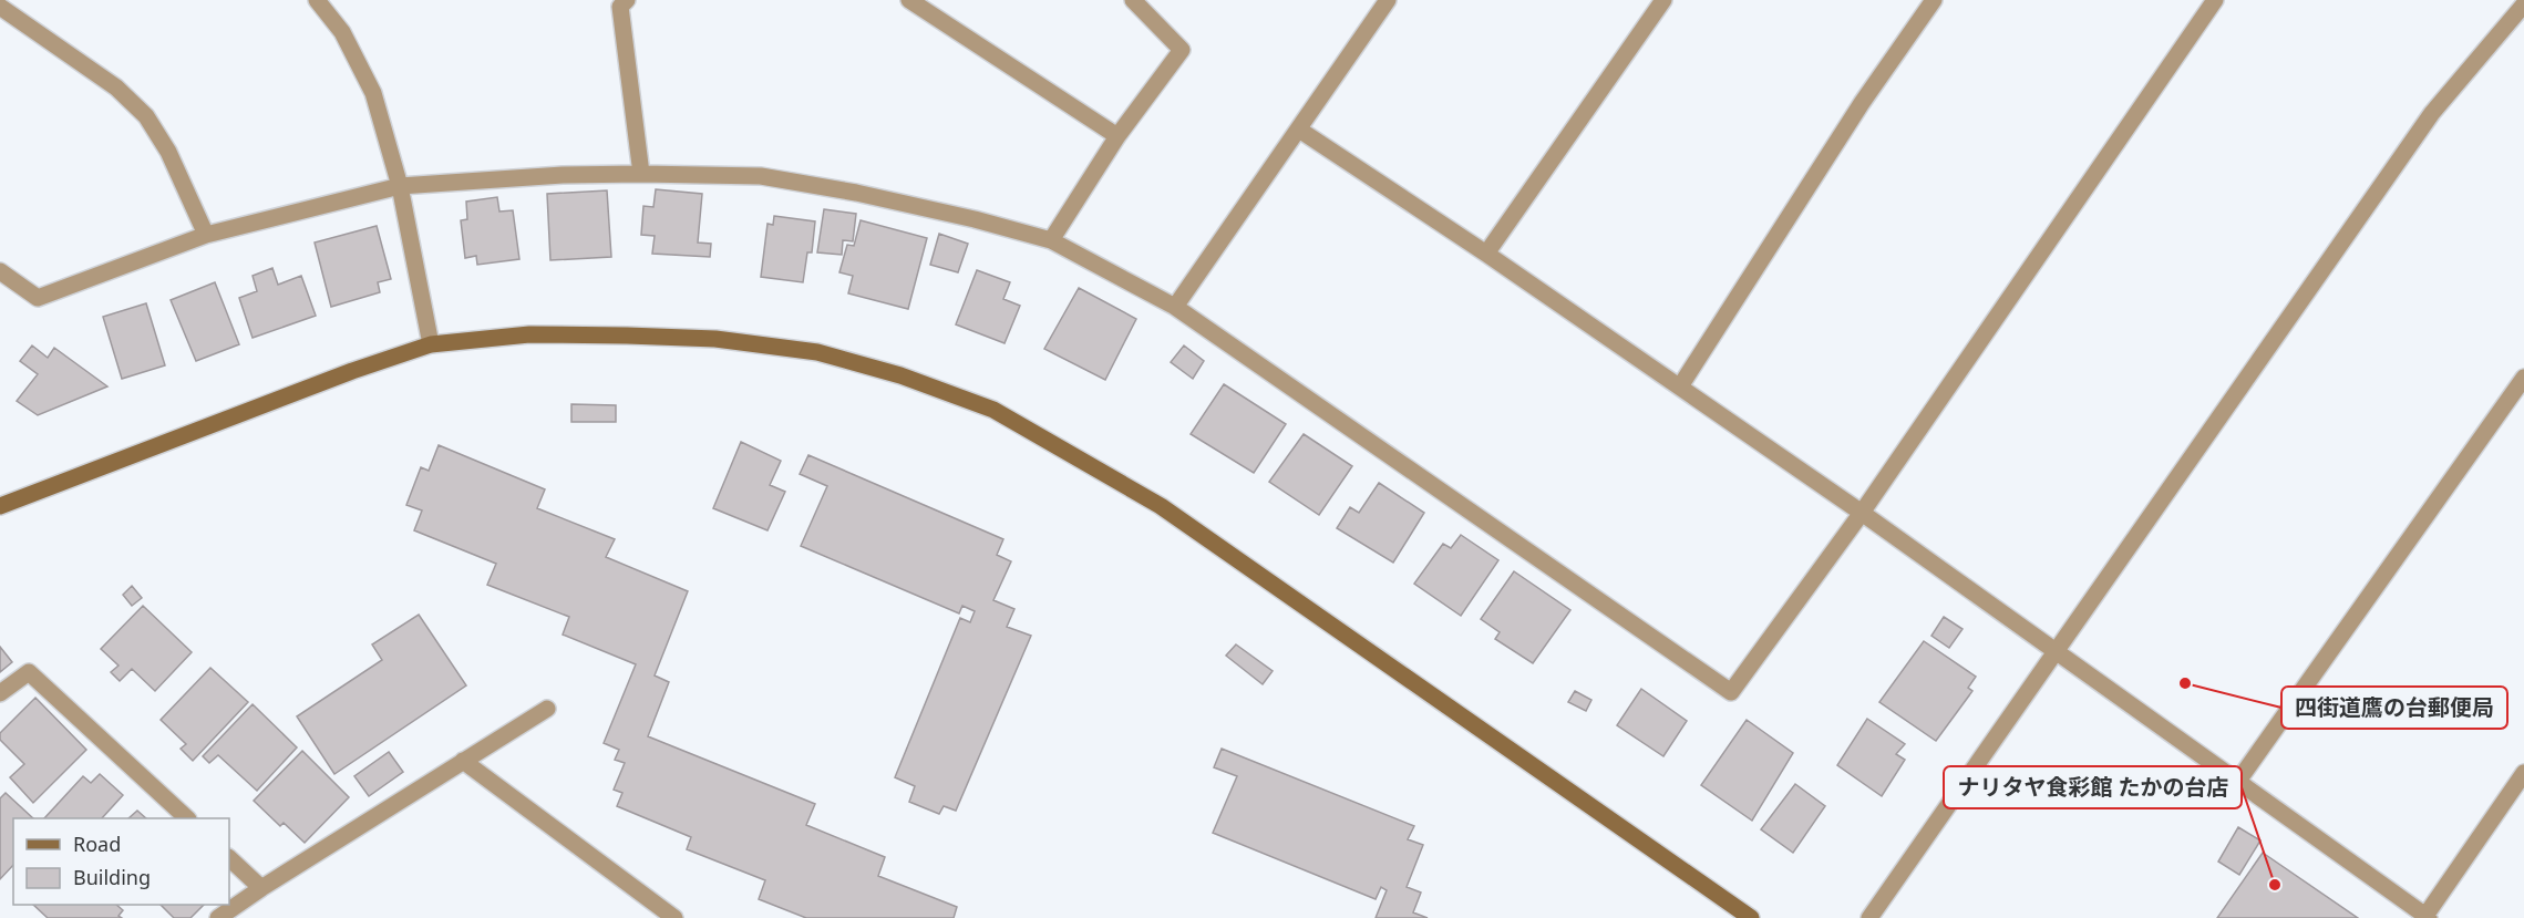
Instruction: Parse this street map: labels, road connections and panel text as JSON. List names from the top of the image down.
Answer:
{
  "places": ["四街道鷹の台郵便局", "ナリタヤ食彩館 たかの台店"],
  "legend": ["Road", "Building"]
}
